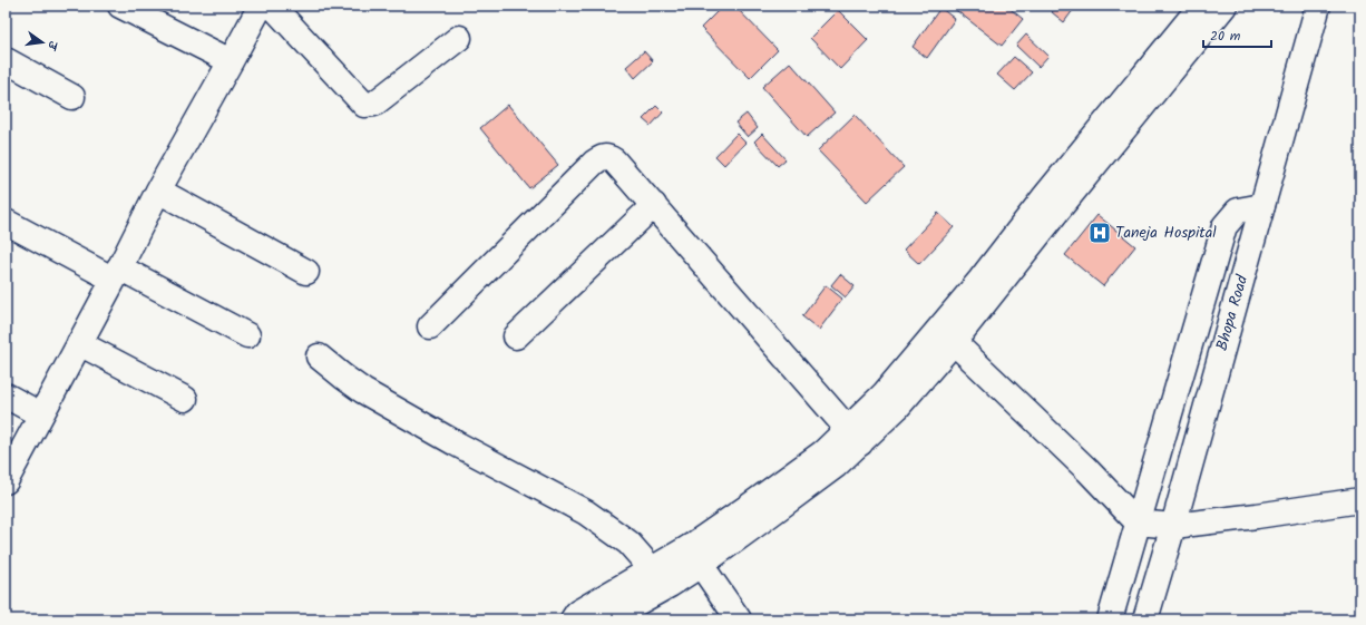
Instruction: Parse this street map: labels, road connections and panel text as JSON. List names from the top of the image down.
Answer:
{
  "streets": {
    "street": ["Bhopa Road"]
  },
  "places": {
    "hospital": ["Taneja Hospital"]
  },
  "scale_bar": "20 m",
  "north": "right"
}
